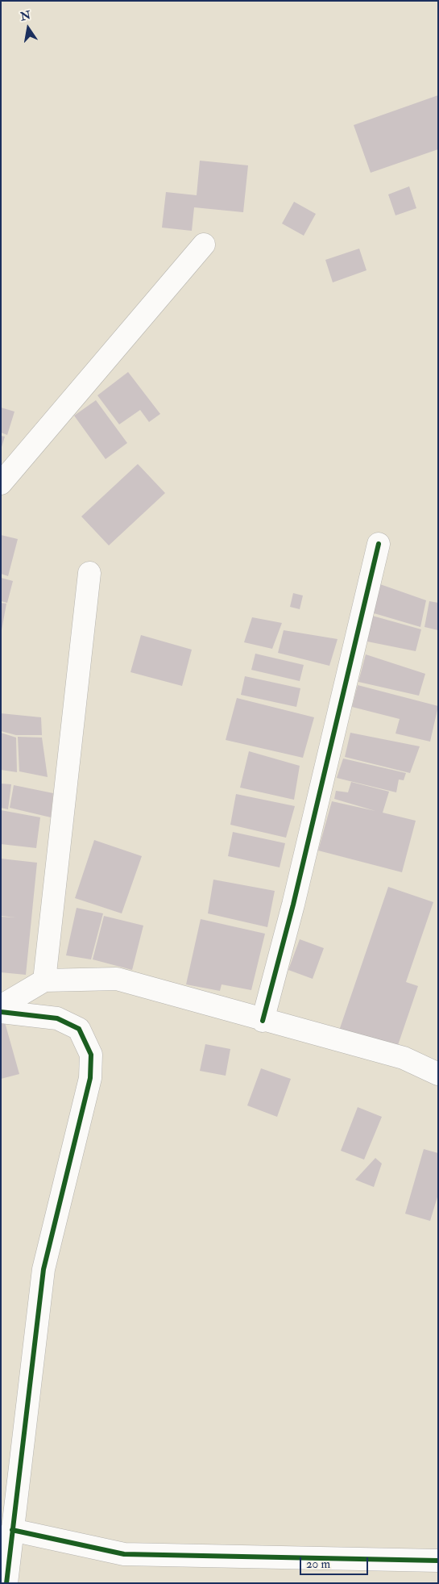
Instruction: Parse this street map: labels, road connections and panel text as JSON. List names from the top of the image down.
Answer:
{
  "scale_bar": "20 m",
  "north": "top"
}
